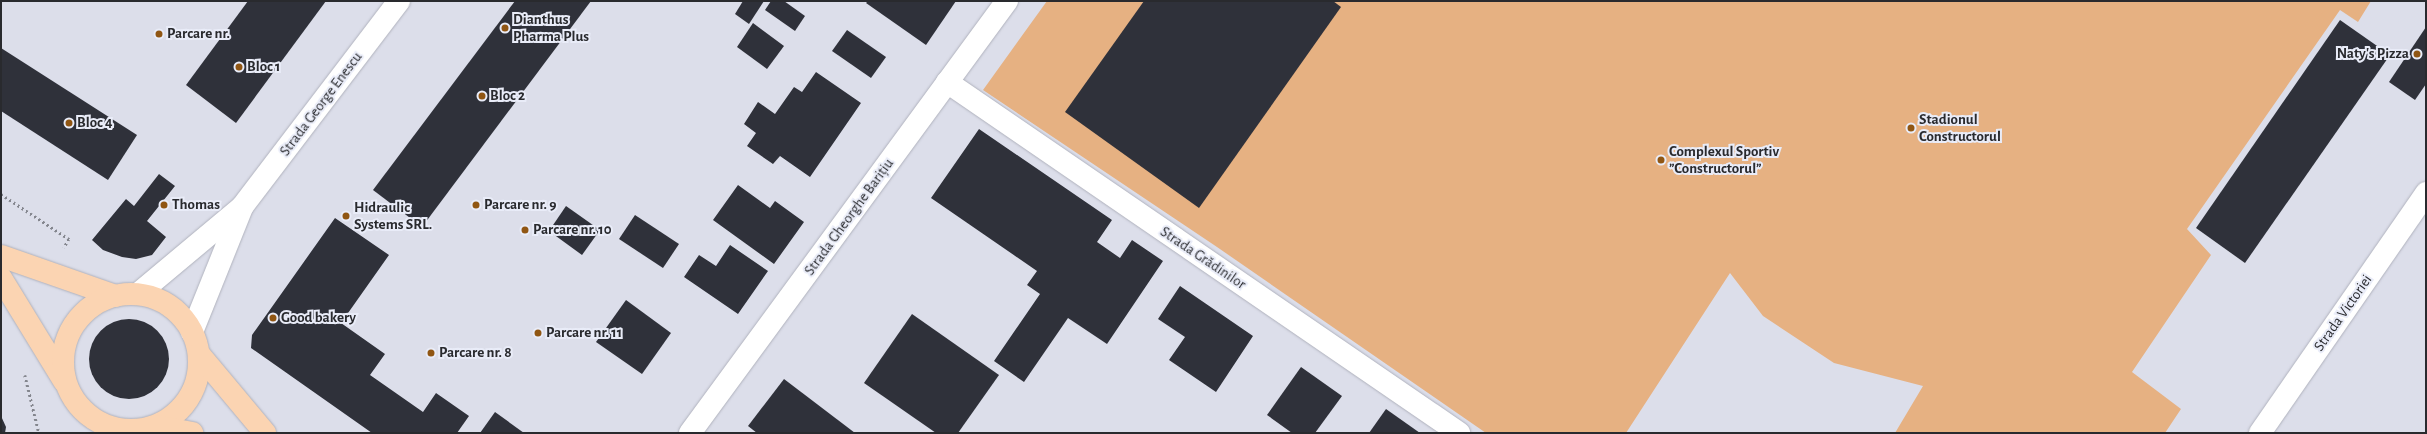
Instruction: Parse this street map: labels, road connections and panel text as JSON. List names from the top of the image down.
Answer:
{
  "streets": {
    "street": [
      "Strada George Enescu",
      "Strada Gheorghe Barițiu",
      "Strada Grădinilor",
      "Strada Victoriei"
    ]
  },
  "crossings": [
    ["Strada Gheorghe Barițiu", "Strada Grădinilor"]
  ],
  "places": [
    "Dianthus Pharma Plus",
    "Parcare nr.",
    "Naty's Pizza",
    "Bloc 1",
    "Bloc 2",
    "Bloc 4",
    "Stadionul Constructorul",
    "Complexul Sportiv ”Constructorul”",
    "Thomas",
    "Parcare nr. 9",
    "Hidraulic Systems SRL.",
    "Parcare nr. 10",
    "Good bakery",
    "Parcare nr. 11",
    "Parcare nr. 8"
  ]
}
